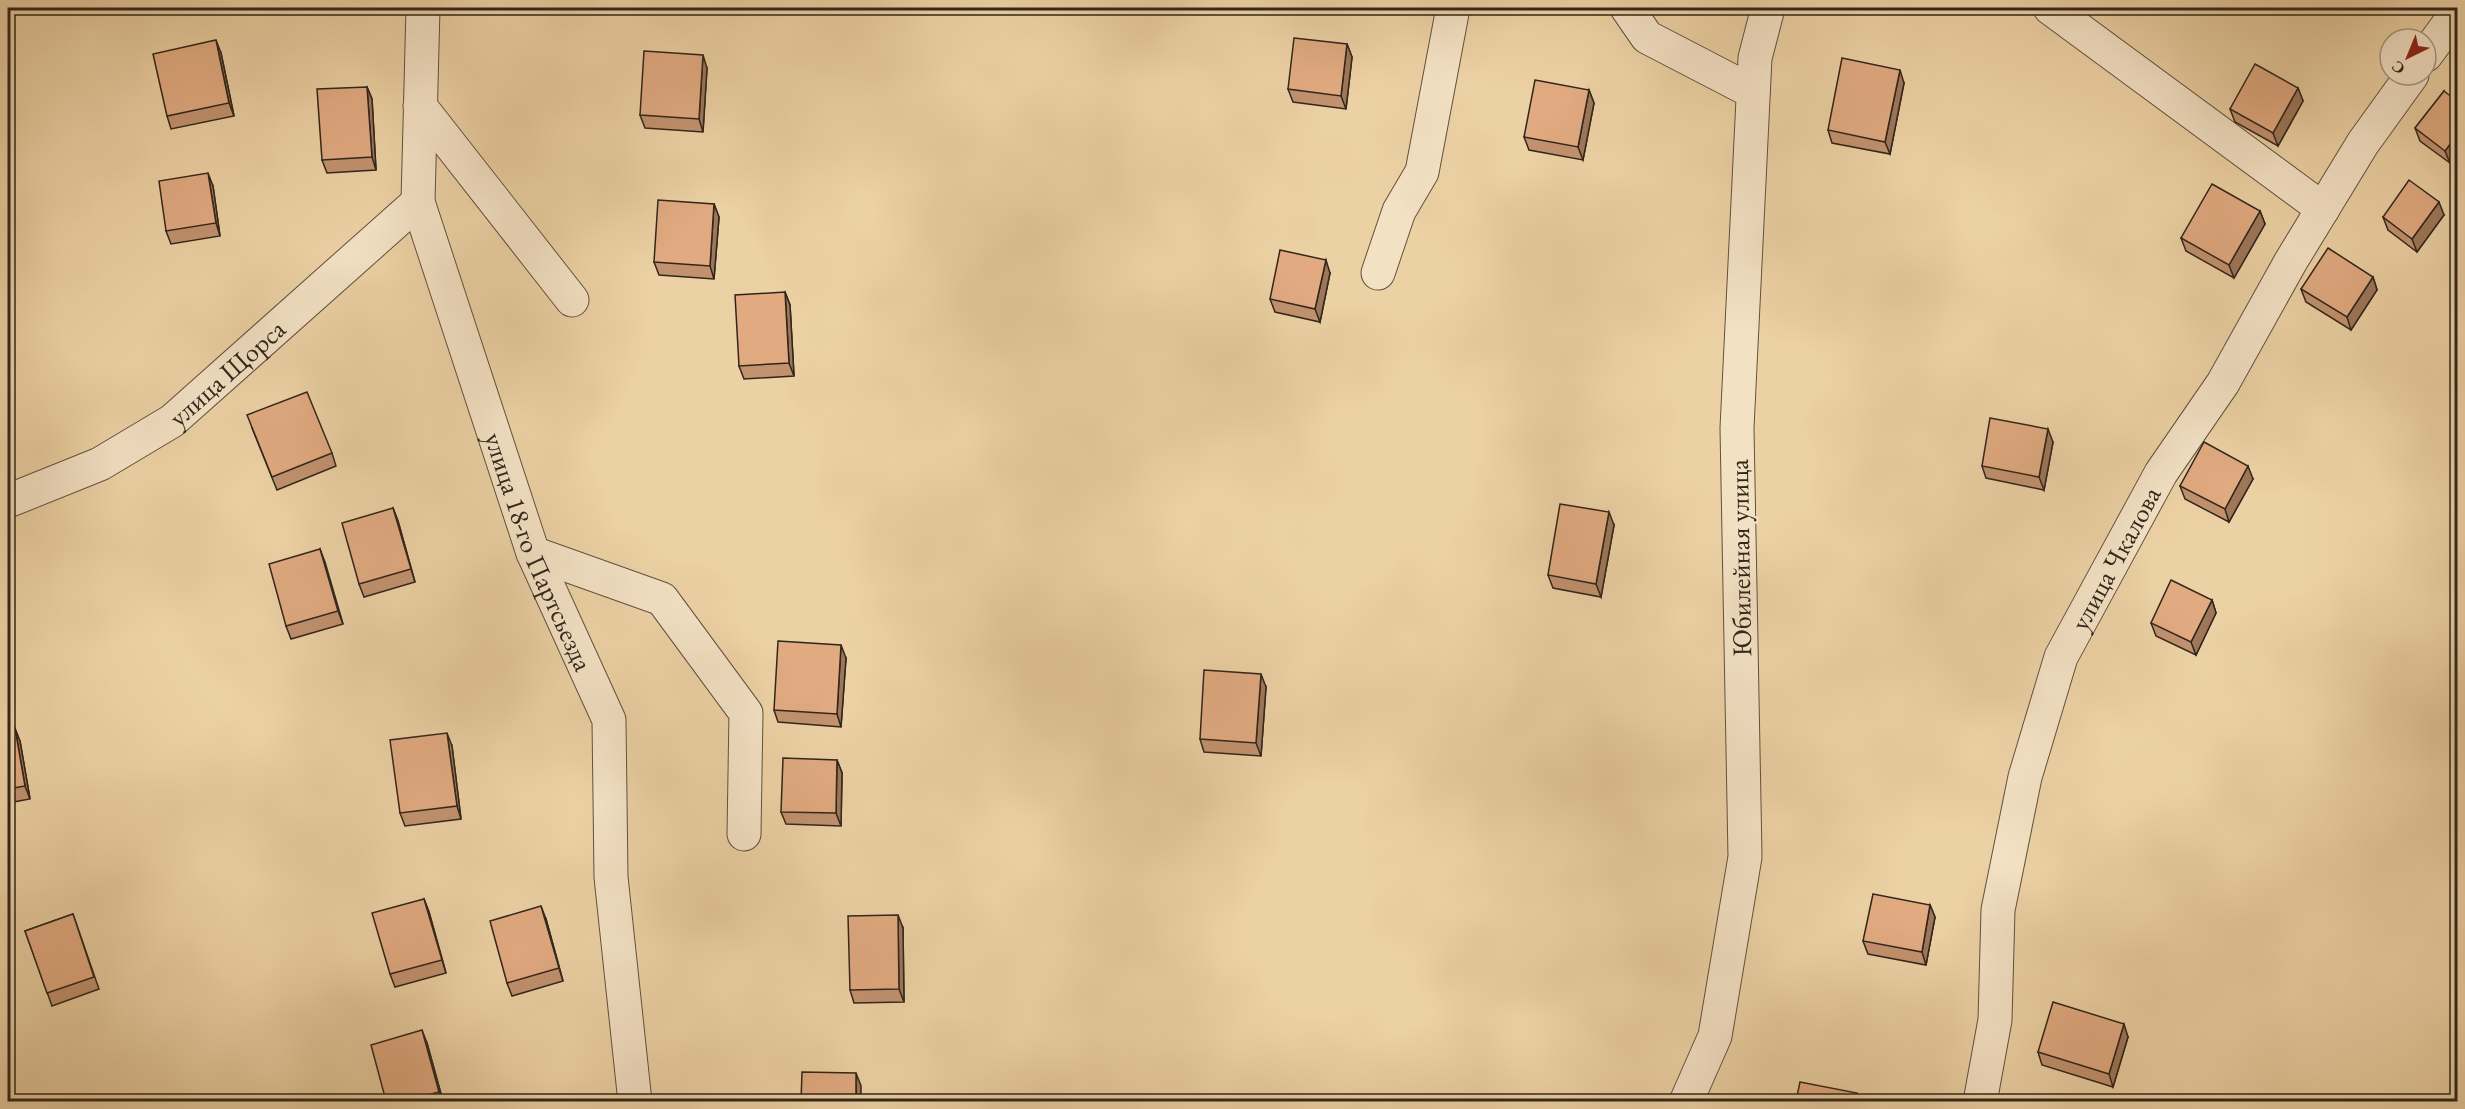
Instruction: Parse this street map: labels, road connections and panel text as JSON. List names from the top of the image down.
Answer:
{
  "streets": {
    "street": [
      "улица Щорса",
      "улица 18-го Партсьезда",
      "Юбилейная улица",
      "улица Чкалова"
    ]
  },
  "crossings": [
    ["улица Щорса", "улица 18-го Партсьезда"]
  ],
  "north": "bottom left"
}
